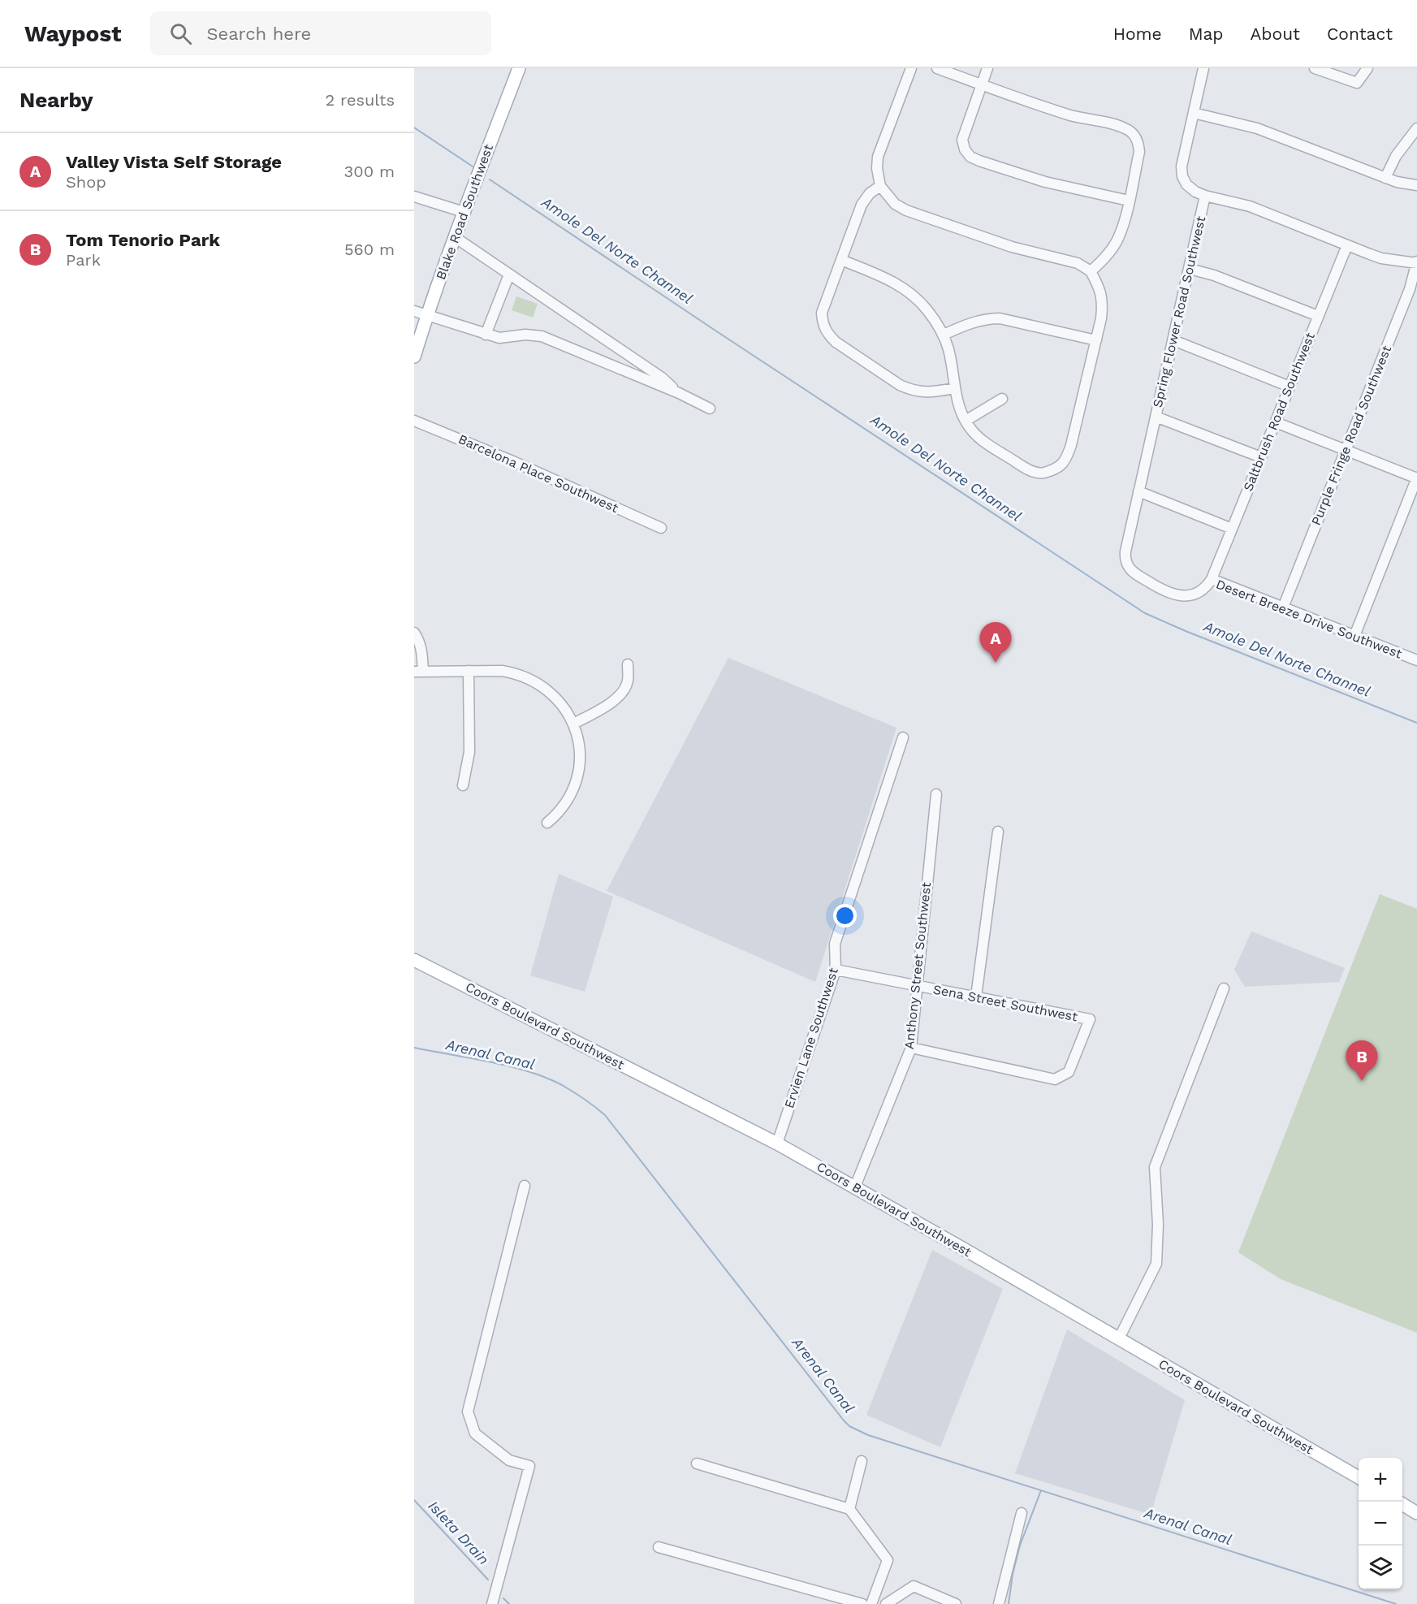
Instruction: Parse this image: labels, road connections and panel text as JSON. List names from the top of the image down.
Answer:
{
  "streets": {
    "main road": ["Blake Road Southwest", "Coors Boulevard Southwest"],
    "street": [
      "Spring Flower Road Southwest",
      "Saltbrush Road Southwest",
      "Purple Fringe Road Southwest",
      "Barcelona Place Southwest",
      "Desert Breeze Drive Southwest",
      "Anthony Street Southwest",
      "Sena Street Southwest",
      "Ervien Lane Southwest"
    ]
  },
  "crossings": [
    ["Spring Flower Road Southwest", "Desert Breeze Drive Southwest"],
    ["Saltbrush Road Southwest", "Desert Breeze Drive Southwest"],
    ["Purple Fringe Road Southwest", "Desert Breeze Drive Southwest"],
    ["Anthony Street Southwest", "Sena Street Southwest"],
    ["Anthony Street Southwest", "Coors Boulevard Southwest"],
    ["Sena Street Southwest", "Ervien Lane Southwest"],
    ["Coors Boulevard Southwest", "Ervien Lane Southwest"]
  ],
  "water": ["Amole Del Norte Channel", "Arenal Canal", "Isleta Drain"],
  "page": {
    "header": "Waypost",
    "search": "Search here",
    "nav": [
      "Home",
      "Map",
      "About",
      "Contact"
    ],
    "heading": ["Nearby", "2 results"],
    "list": [
      {
        "mark": "A",
        "name": "Valley Vista Self Storage",
        "note": "Shop",
        "value": "300 m"
      },
      {
        "mark": "B",
        "name": "Tom Tenorio Park",
        "note": "Park",
        "value": "560 m"
      }
    ],
    "pins": ["A", "B"],
    "map_buttons": ["+", "−"]
  }
}
